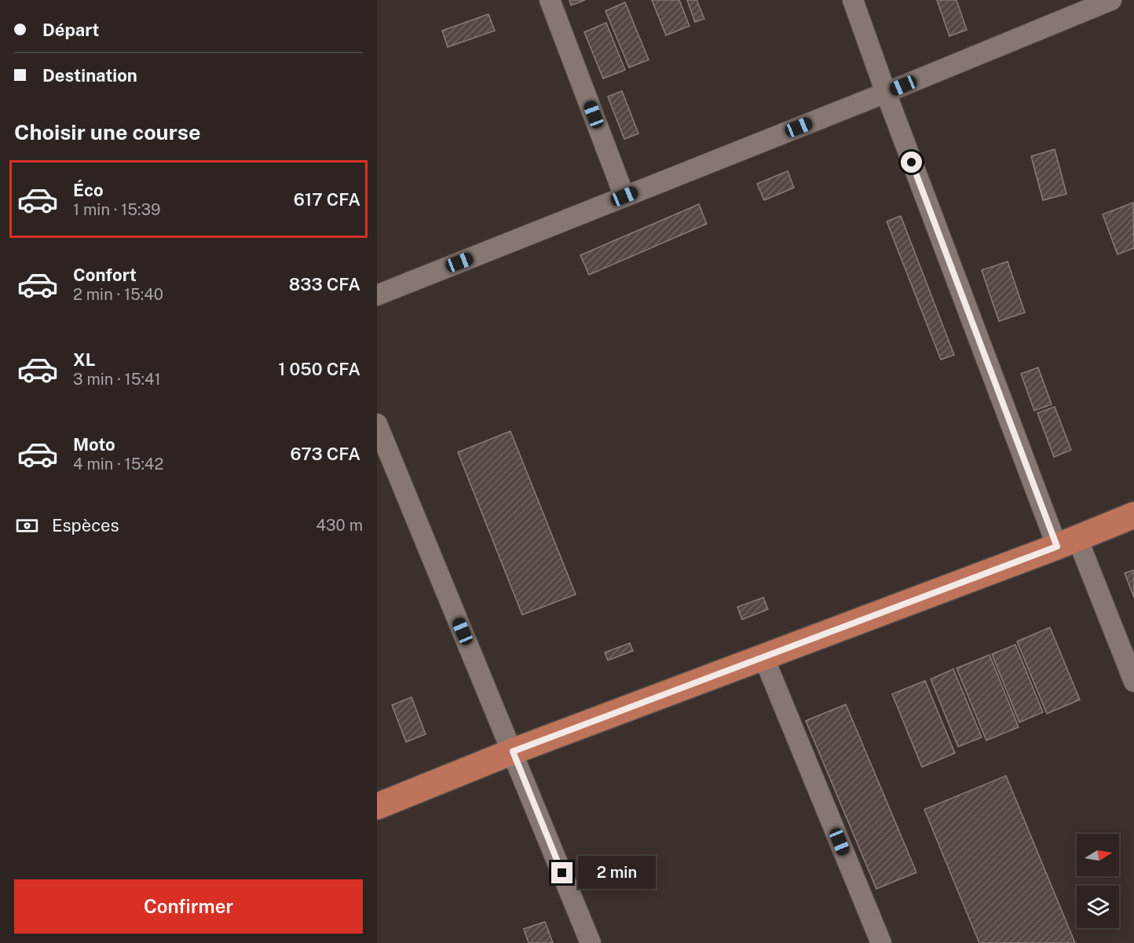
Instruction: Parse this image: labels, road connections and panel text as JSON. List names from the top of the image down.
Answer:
{
  "north": "right",
  "page": {
    "banner": ["Départ", "Destination"],
    "heading": "Choisir une course",
    "list": [
      {
        "name": "Éco",
        "note": "1 min · 15:39",
        "value": "617 CFA"
      },
      {
        "name": "Confort",
        "note": "2 min · 15:40",
        "value": "833 CFA"
      },
      {
        "name": "XL",
        "note": "3 min · 15:41",
        "value": "1 050 CFA"
      },
      {
        "name": "Moto",
        "note": "4 min · 15:42",
        "value": "673 CFA"
      }
    ],
    "pay": ["Espèces", "430 m"],
    "bubble": "2 min",
    "buttons": "Confirmer"
  }
}
